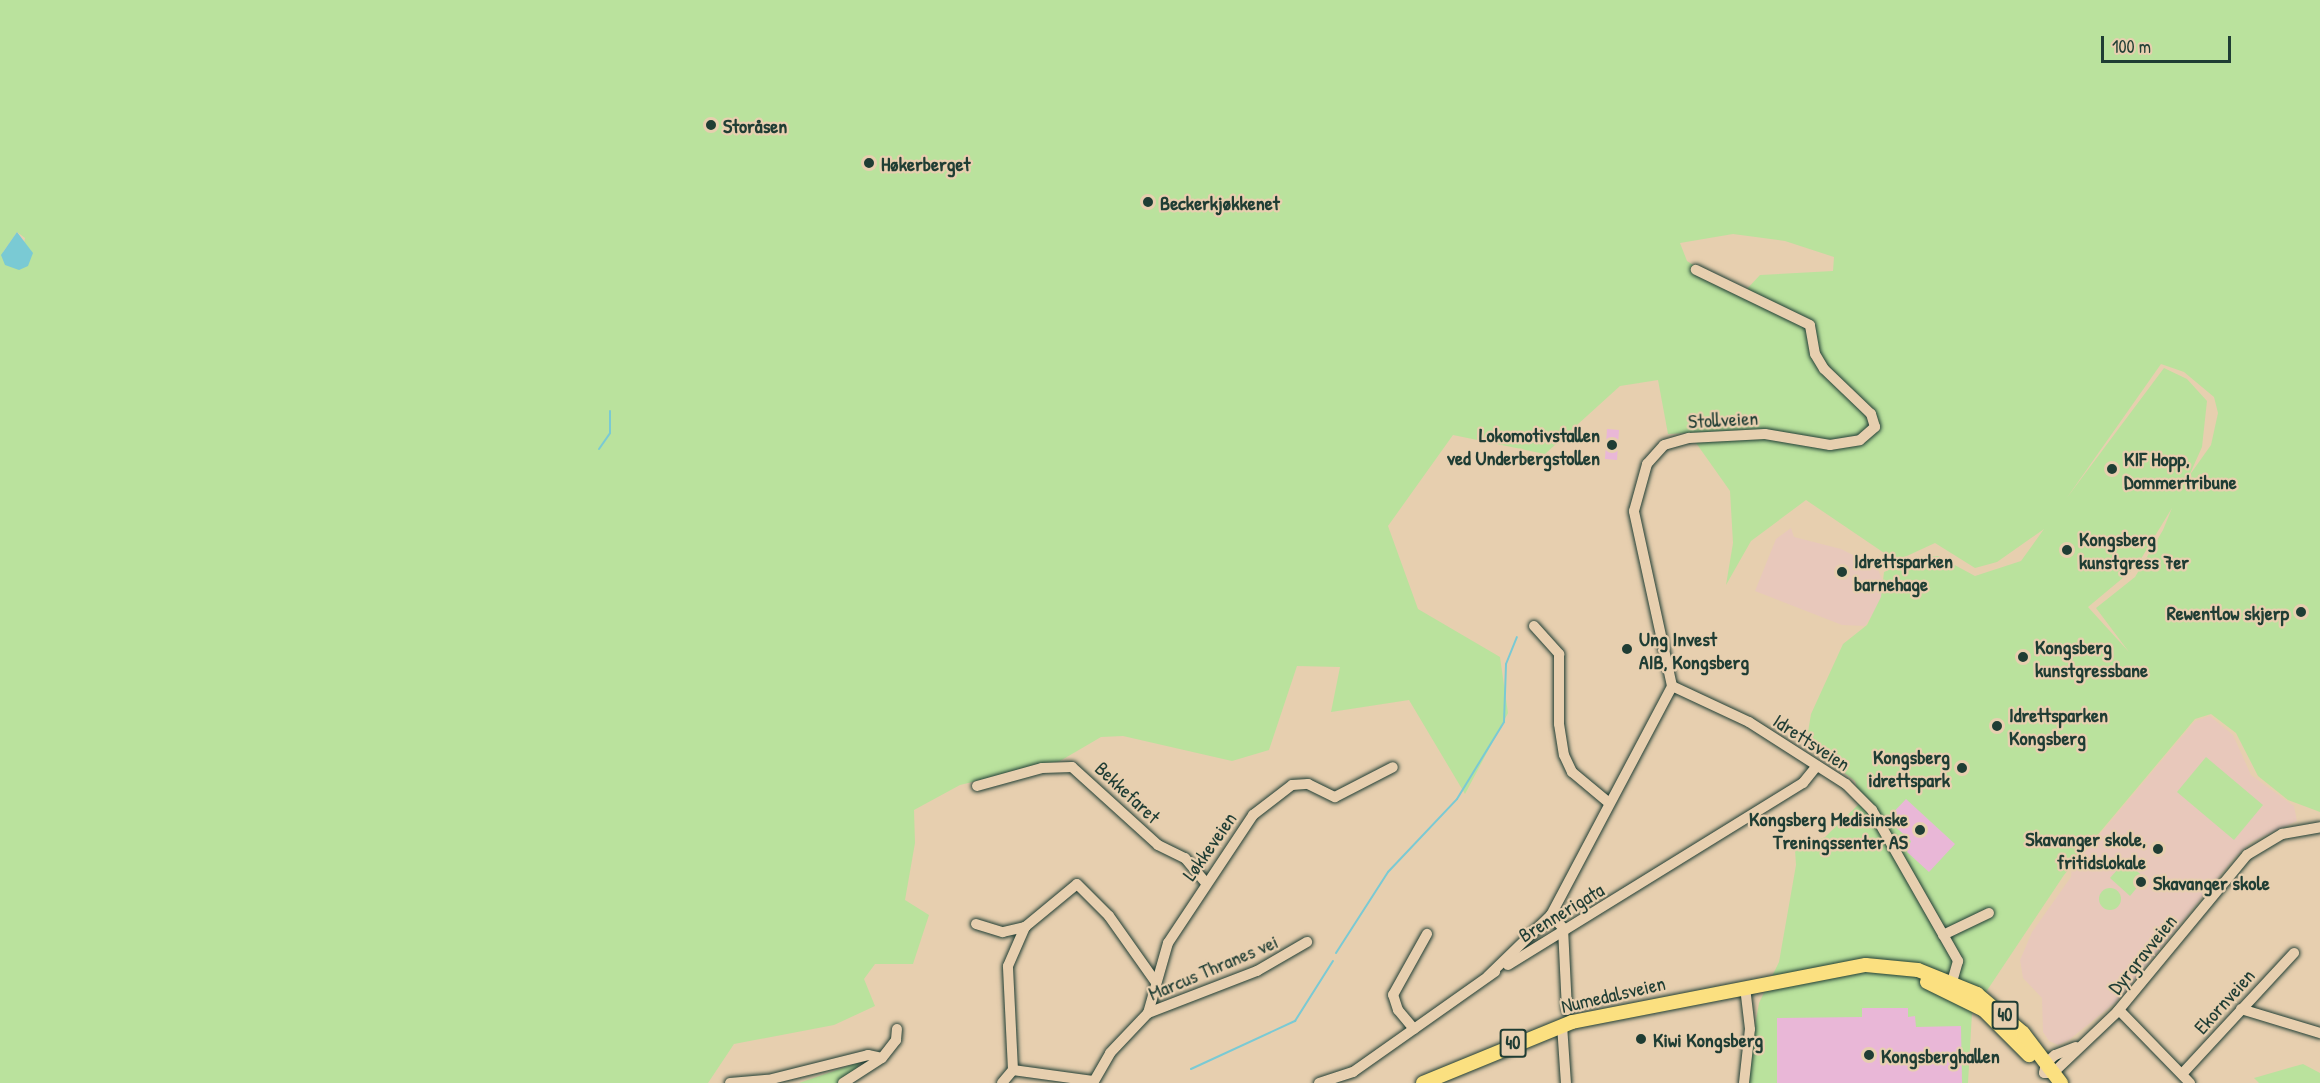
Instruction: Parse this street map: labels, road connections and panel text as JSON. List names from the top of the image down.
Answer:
{
  "streets": {
    "main road": ["Numedalsveien", "40"],
    "street": [
      "Stollveien",
      "Idrettsveien",
      "Bekkefaret",
      "Løkkeveien",
      "Brennerigata",
      "Dyrgravveien",
      "Marcus Thranes vei",
      "Ekornveien"
    ]
  },
  "crossings": [
    ["Stollveien", "Idrettsveien"],
    ["Idrettsveien", "Brennerigata"],
    ["Idrettsveien", "Numedalsveien"],
    ["Bekkefaret", "Løkkeveien"],
    ["Løkkeveien", "Marcus Thranes vei"],
    ["Dyrgravveien", "Numedalsveien"]
  ],
  "places": [
    "Storåsen",
    "Høkerberget",
    "Beckerkjøkkenet",
    "Lokomotivstallen ved Underbergstollen",
    "KIF Hopp, Dommertribune",
    "Kongsberg kunstgress 7er",
    "Idrettsparken barnehage",
    "Rewentlow skjerp",
    "Ung Invest AIB, Kongsberg",
    "Kongsberg kunstgressbane",
    "Idrettsparken Kongsberg",
    "Kongsberg idrettspark",
    "Kongsberg Medisinske Treningssenter AS",
    "Skavanger skole, fritidslokale",
    "Skavanger skole",
    "Kiwi Kongsberg",
    "Kongsberghallen"
  ],
  "scale_bar": "100 m"
}
